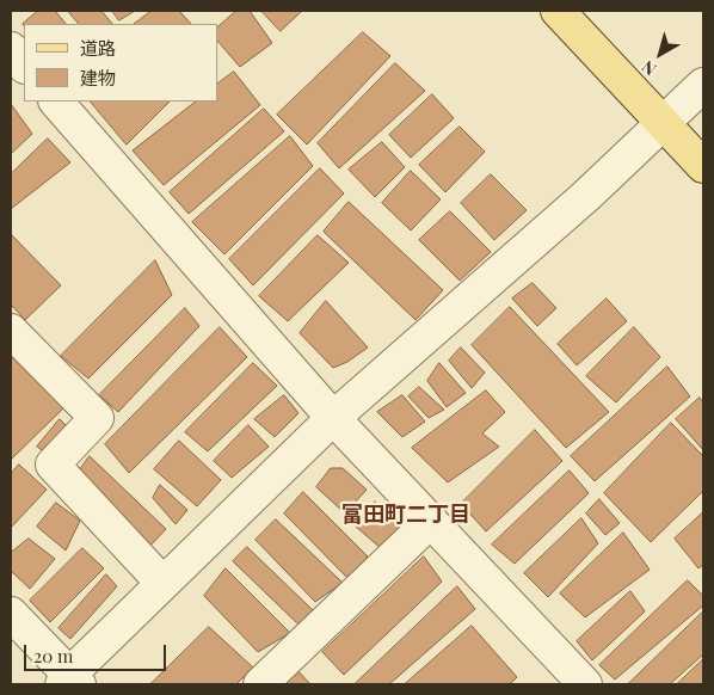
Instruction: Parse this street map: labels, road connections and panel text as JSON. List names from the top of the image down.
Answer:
{
  "districts": ["富田町二丁目"],
  "legend": ["道路", "建物"],
  "scale_bar": "20 m",
  "north": "bottom left"
}
